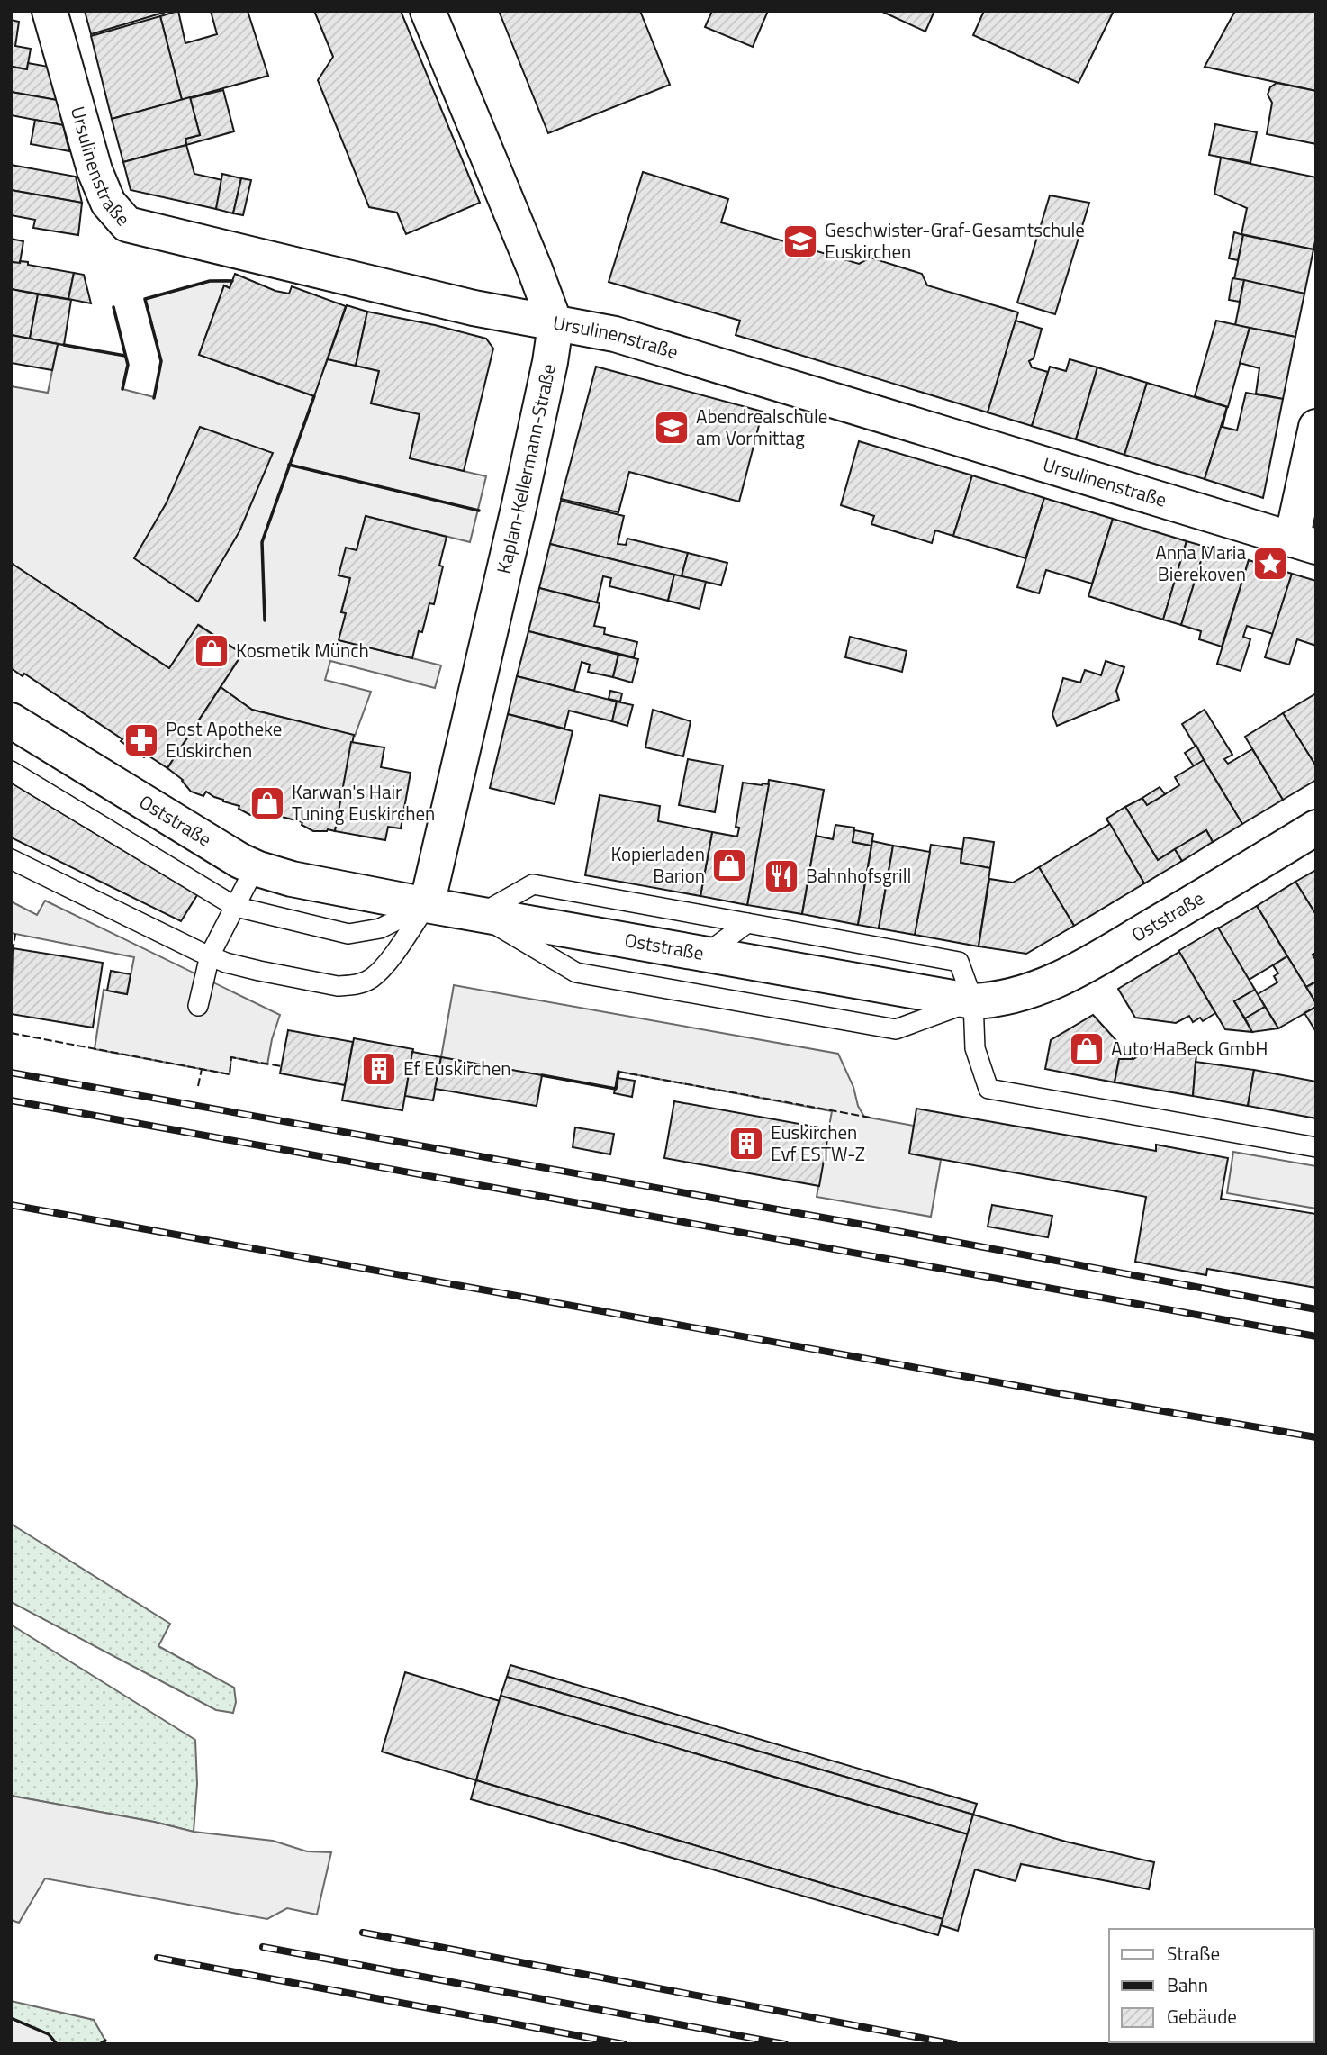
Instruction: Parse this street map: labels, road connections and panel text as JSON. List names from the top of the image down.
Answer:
{
  "streets": {
    "street": ["Ursulinenstraße", "Kaplan-Kellermann-Straße", "Oststraße"]
  },
  "crossings": [
    ["Ursulinenstraße", "Kaplan-Kellermann-Straße"],
    ["Kaplan-Kellermann-Straße", "Oststraße"]
  ],
  "places": {
    "school or university": ["Geschwister-Graf-Gesamtschule Euskirchen", "Abendrealschule am Vormittag"],
    "place": ["Anna Maria Bierekoven"],
    "shop": [
      "Kosmetik Münch",
      "Karwan's Hair Tuning Euskirchen",
      "Kopierladen Barion",
      "Auto HaBeck GmbH"
    ],
    "pharmacy": ["Post Apotheke Euskirchen"],
    "restaurant": ["Bahnhofsgrill"],
    "building": ["Ef Euskirchen", "Euskirchen Evf ESTW-Z"]
  },
  "legend": ["Straße", "Bahn", "Gebäude"]
}
